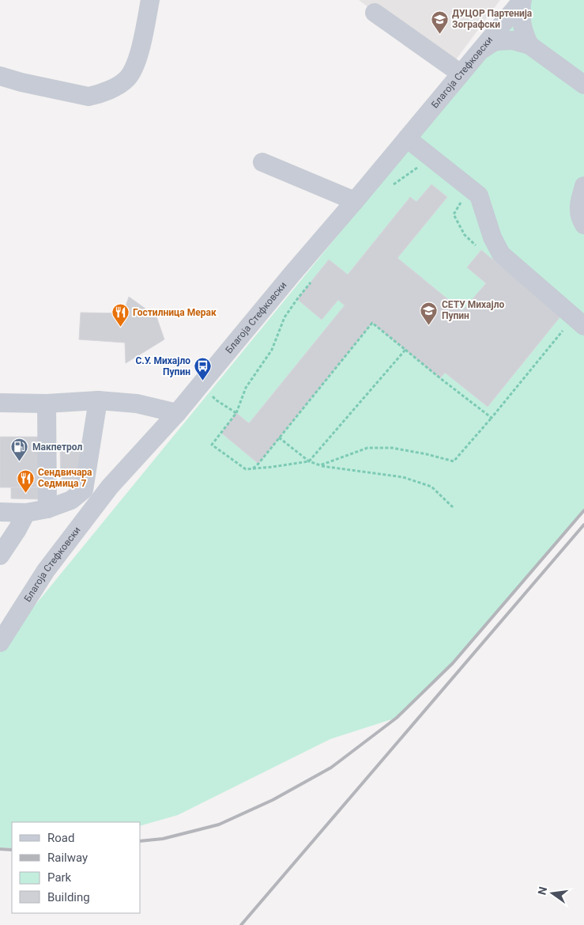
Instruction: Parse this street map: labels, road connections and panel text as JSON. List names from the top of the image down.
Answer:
{
  "streets": {
    "street": ["Благоја Стефковски"]
  },
  "places": {
    "school or university": ["ДУЦОР Партенија Зографски", "СЕТУ Михајло Пупин"],
    "restaurant": ["Гостилница Мерак", "Сендвичара Седмица 7"],
    "bus stop": ["С.У. Михајло Пупин"],
    "fuel station": ["Макпетрол"]
  },
  "legend": [
    "Road",
    "Railway",
    "Park",
    "Building"
  ],
  "north": "left"
}
